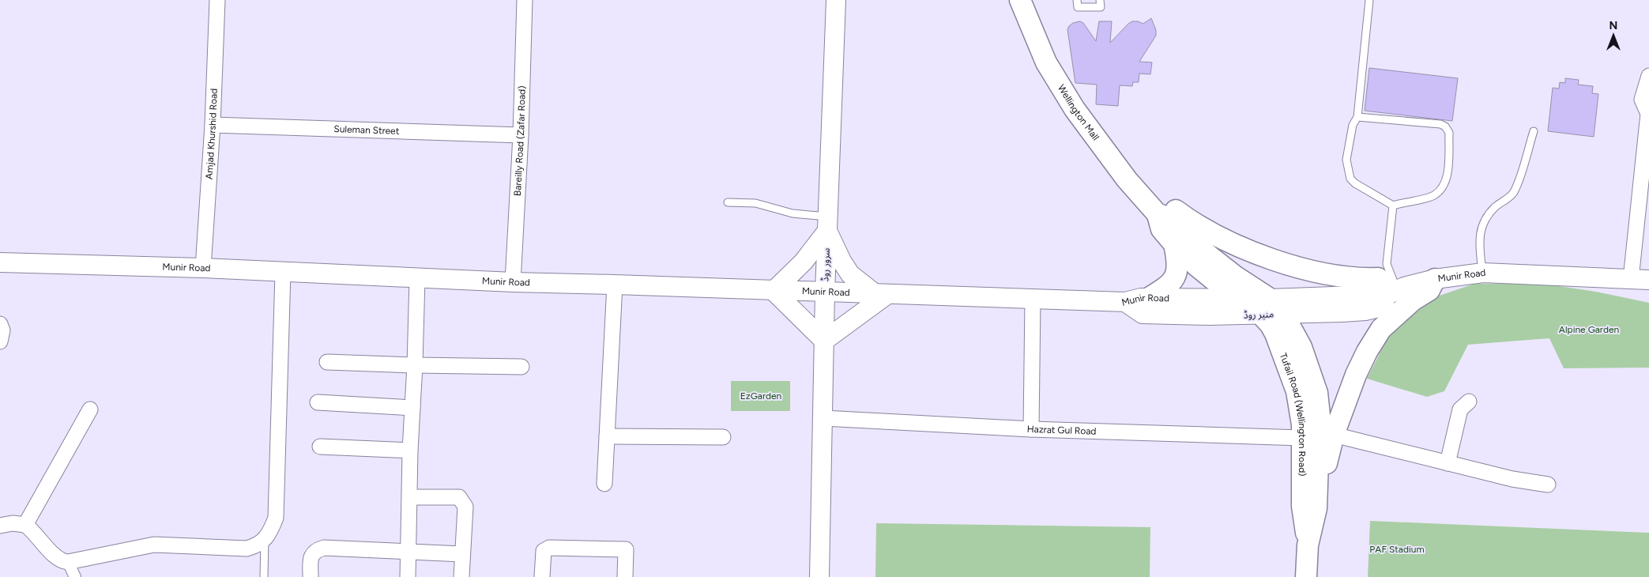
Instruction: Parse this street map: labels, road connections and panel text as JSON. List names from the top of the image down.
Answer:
{
  "streets": {
    "main road": ["Wellington Mall", "Tufail Road (Wellington Road)"],
    "street": [
      "Suleman Street",
      "Amjad Khurshid Road",
      "Bareilly Road (Zafar Road)",
      "سرور روڈ",
      "Munir Road",
      "منیر روڈ",
      "Hazrat Gul Road"
    ]
  },
  "crossings": [
    ["Wellington Mall", "Munir Road"],
    ["Wellington Mall", "منیر روڈ"],
    ["Wellington Mall", "Tufail Road (Wellington Road)"],
    ["Suleman Street", "Amjad Khurshid Road"],
    ["Suleman Street", "Bareilly Road (Zafar Road)"],
    ["Amjad Khurshid Road", "Munir Road"],
    ["Bareilly Road (Zafar Road)", "Munir Road"],
    ["سرور روڈ", "Munir Road"],
    ["سرور روڈ", "Hazrat Gul Road"],
    ["Munir Road", "منیر روڈ"],
    ["Munir Road", "Tufail Road (Wellington Road)"],
    ["منیر روڈ", "Tufail Road (Wellington Road)"],
    ["Tufail Road (Wellington Road)", "Hazrat Gul Road"]
  ],
  "parks": ["Alpine Garden", "EzGarden", "PAF Stadium"],
  "north": "top"
}
